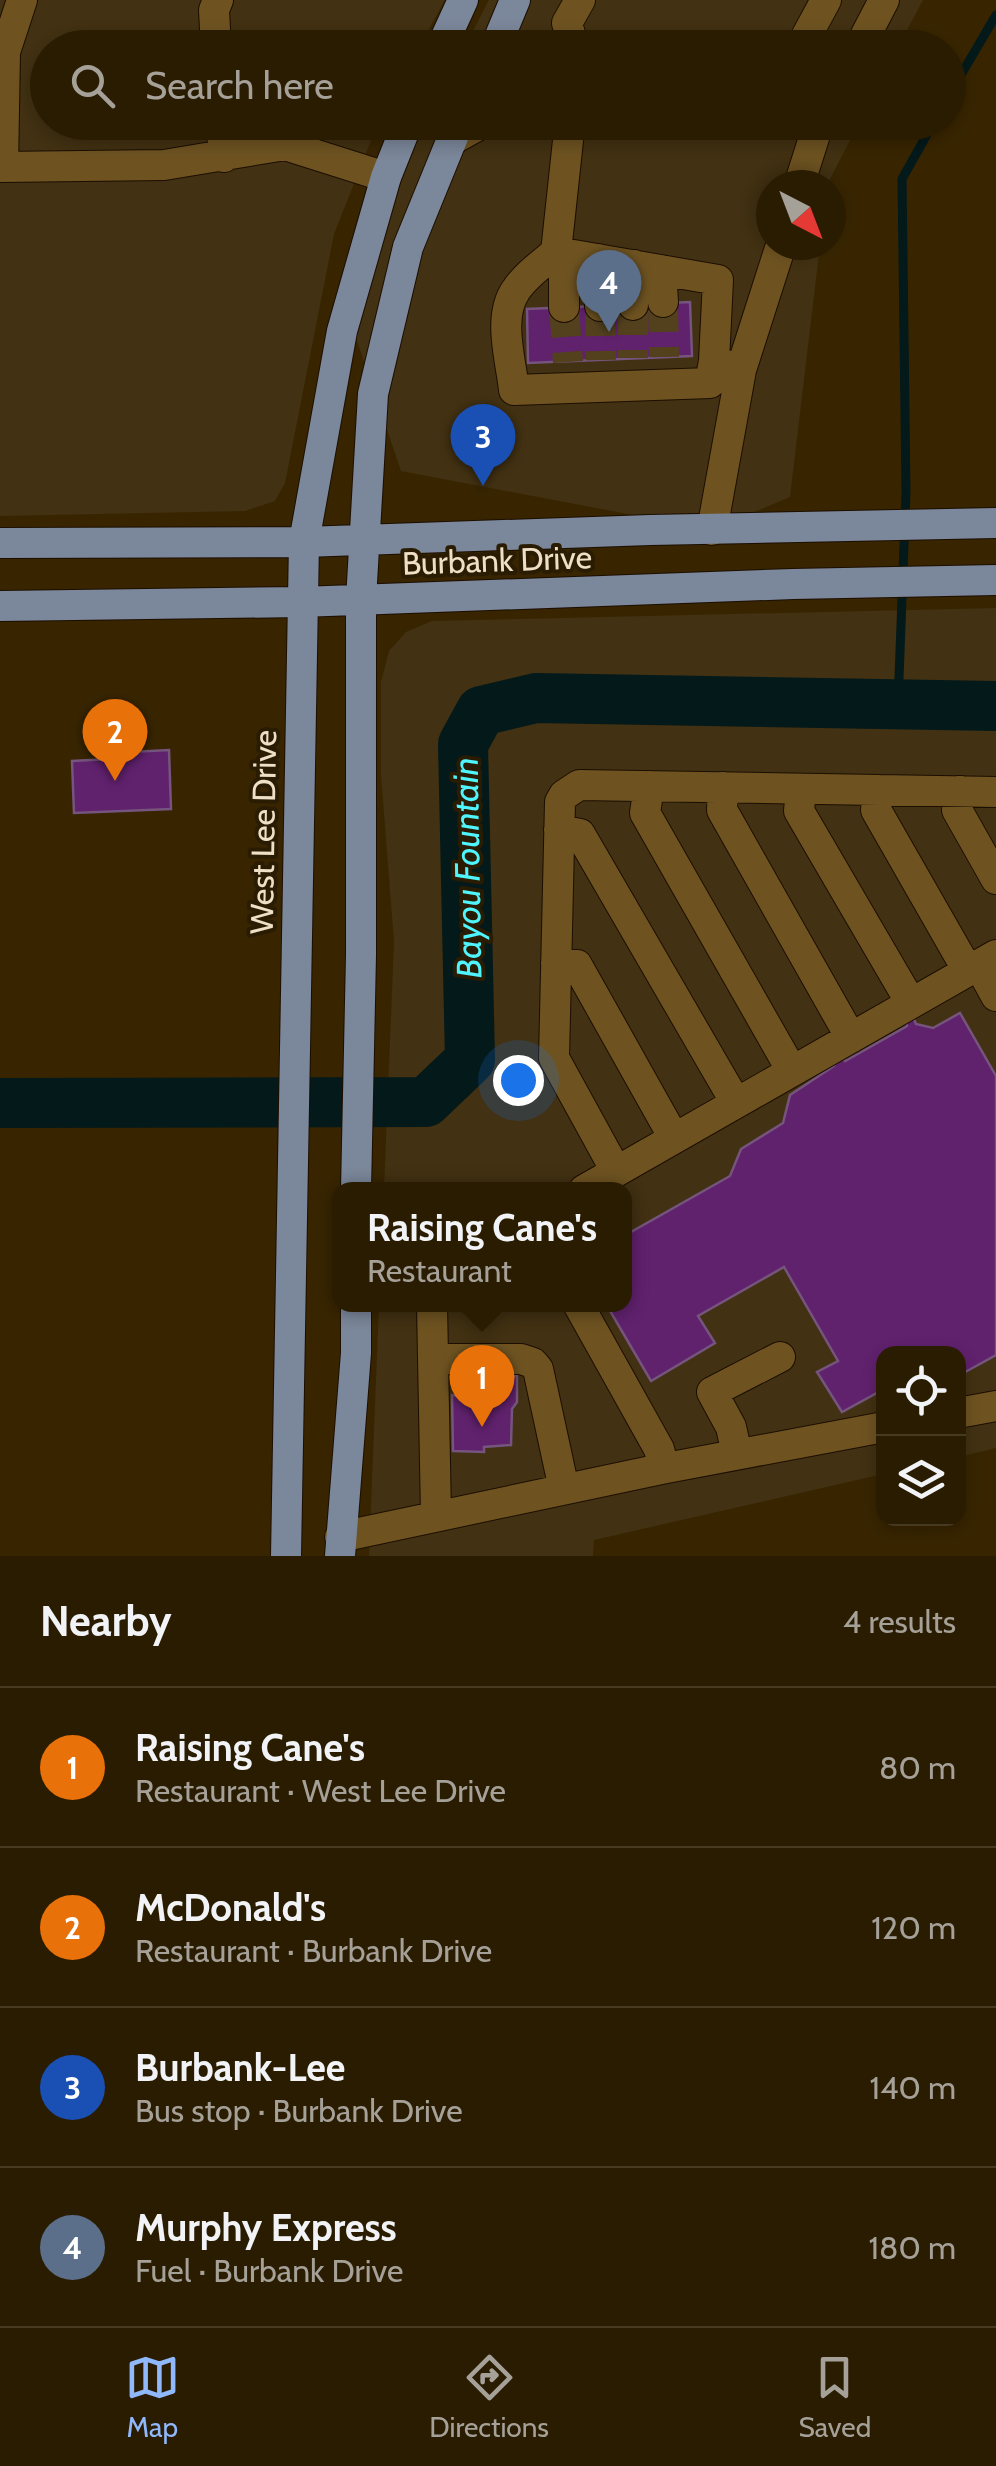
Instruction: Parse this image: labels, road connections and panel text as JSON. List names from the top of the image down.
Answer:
{
  "streets": {
    "main road": ["Burbank Drive", "West Lee Drive"]
  },
  "crossings": [
    ["Burbank Drive", "West Lee Drive"]
  ],
  "water": ["Bayou Fountain"],
  "north": "bottom right",
  "page": {
    "search": "Search here",
    "pins": [
      "4",
      "3",
      "2",
      "1"
    ],
    "popup": ["Raising Cane's", "Restaurant"],
    "heading": ["Nearby", "4 results"],
    "list": [
      {
        "mark": "1",
        "name": "Raising Cane's",
        "note": "Restaurant · West Lee Drive",
        "value": "80 m"
      },
      {
        "mark": "2",
        "name": "McDonald's",
        "note": "Restaurant · Burbank Drive",
        "value": "120 m"
      },
      {
        "mark": "3",
        "name": "Burbank-Lee",
        "note": "Bus stop · Burbank Drive",
        "value": "140 m"
      },
      {
        "mark": "4",
        "name": "Murphy Express",
        "note": "Fuel · Burbank Drive",
        "value": "180 m"
      }
    ],
    "nav": ["Map", "Directions", "Saved"]
  }
}
